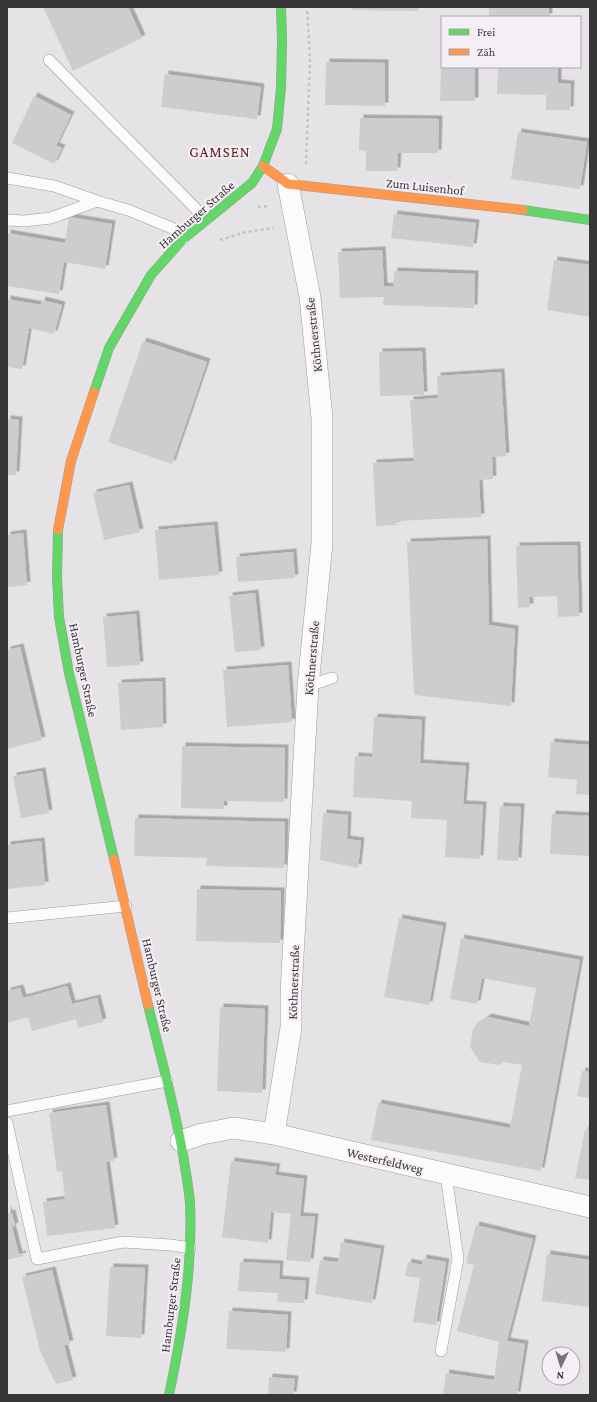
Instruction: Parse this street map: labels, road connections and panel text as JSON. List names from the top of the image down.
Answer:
{
  "streets": {
    "street": [
      "Zum Luisenhof",
      "Hamburger Straße",
      "Köthnerstraße",
      "Westerfeldweg"
    ]
  },
  "crossings": [
    ["Zum Luisenhof", "Hamburger Straße"],
    ["Zum Luisenhof", "Köthnerstraße"],
    ["Hamburger Straße", "Westerfeldweg"],
    ["Köthnerstraße", "Westerfeldweg"]
  ],
  "districts": ["GAMSEN"],
  "legend": ["Frei", "Zäh"],
  "north": "bottom"
}
